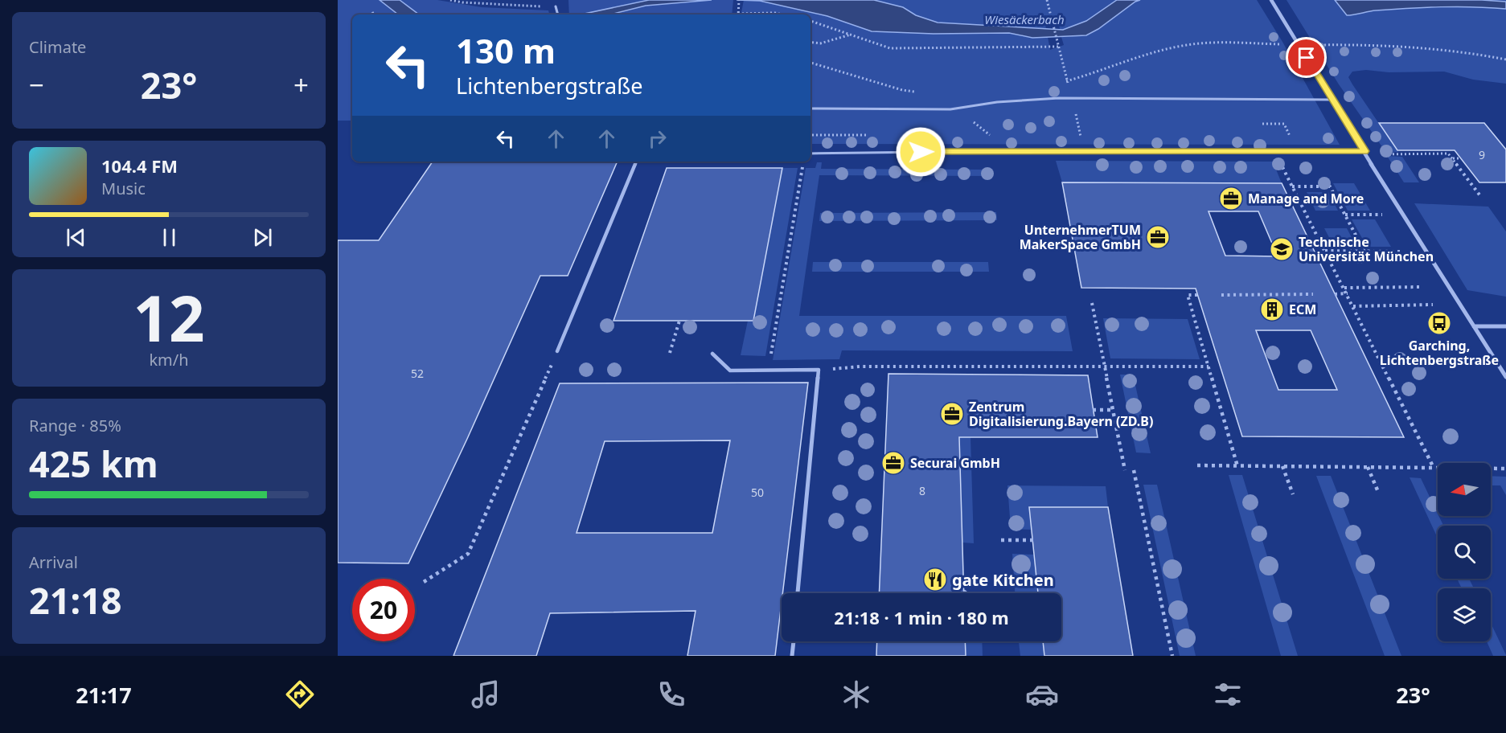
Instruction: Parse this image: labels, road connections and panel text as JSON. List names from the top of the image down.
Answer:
{
  "water": ["Wiesäckerbach"],
  "places": {
    "office": [
      "Manage and More",
      "UnternehmerTUM MakerSpace GmbH",
      "Zentrum Digitalisierung.Bayern (ZD.B)",
      "Securai GmbH"
    ],
    "school or university": ["Technische Universität München"],
    "building": ["ECM"],
    "bus stop": ["Garching, Lichtenbergstraße"],
    "restaurant": ["gate Kitchen"]
  },
  "house_numbers": [
    "9",
    "52",
    "8",
    "50"
  ],
  "north": "left",
  "page": {
    "tile": [
      "Climate",
      ["12", "km/h"],
      ["Range · 85%", "425 km"],
      ["Arrival", "21:18"]
    ],
    "turn": ["130 m", "Lichtenbergstraße"],
    "heat": ["−", "23°", "+"],
    "song": ["104.4 FM", "Music"],
    "limit": "20",
    "trip": "21:18 · 1 min · 180 m",
    "tabs": ["21:17", "23°"]
  }
}
